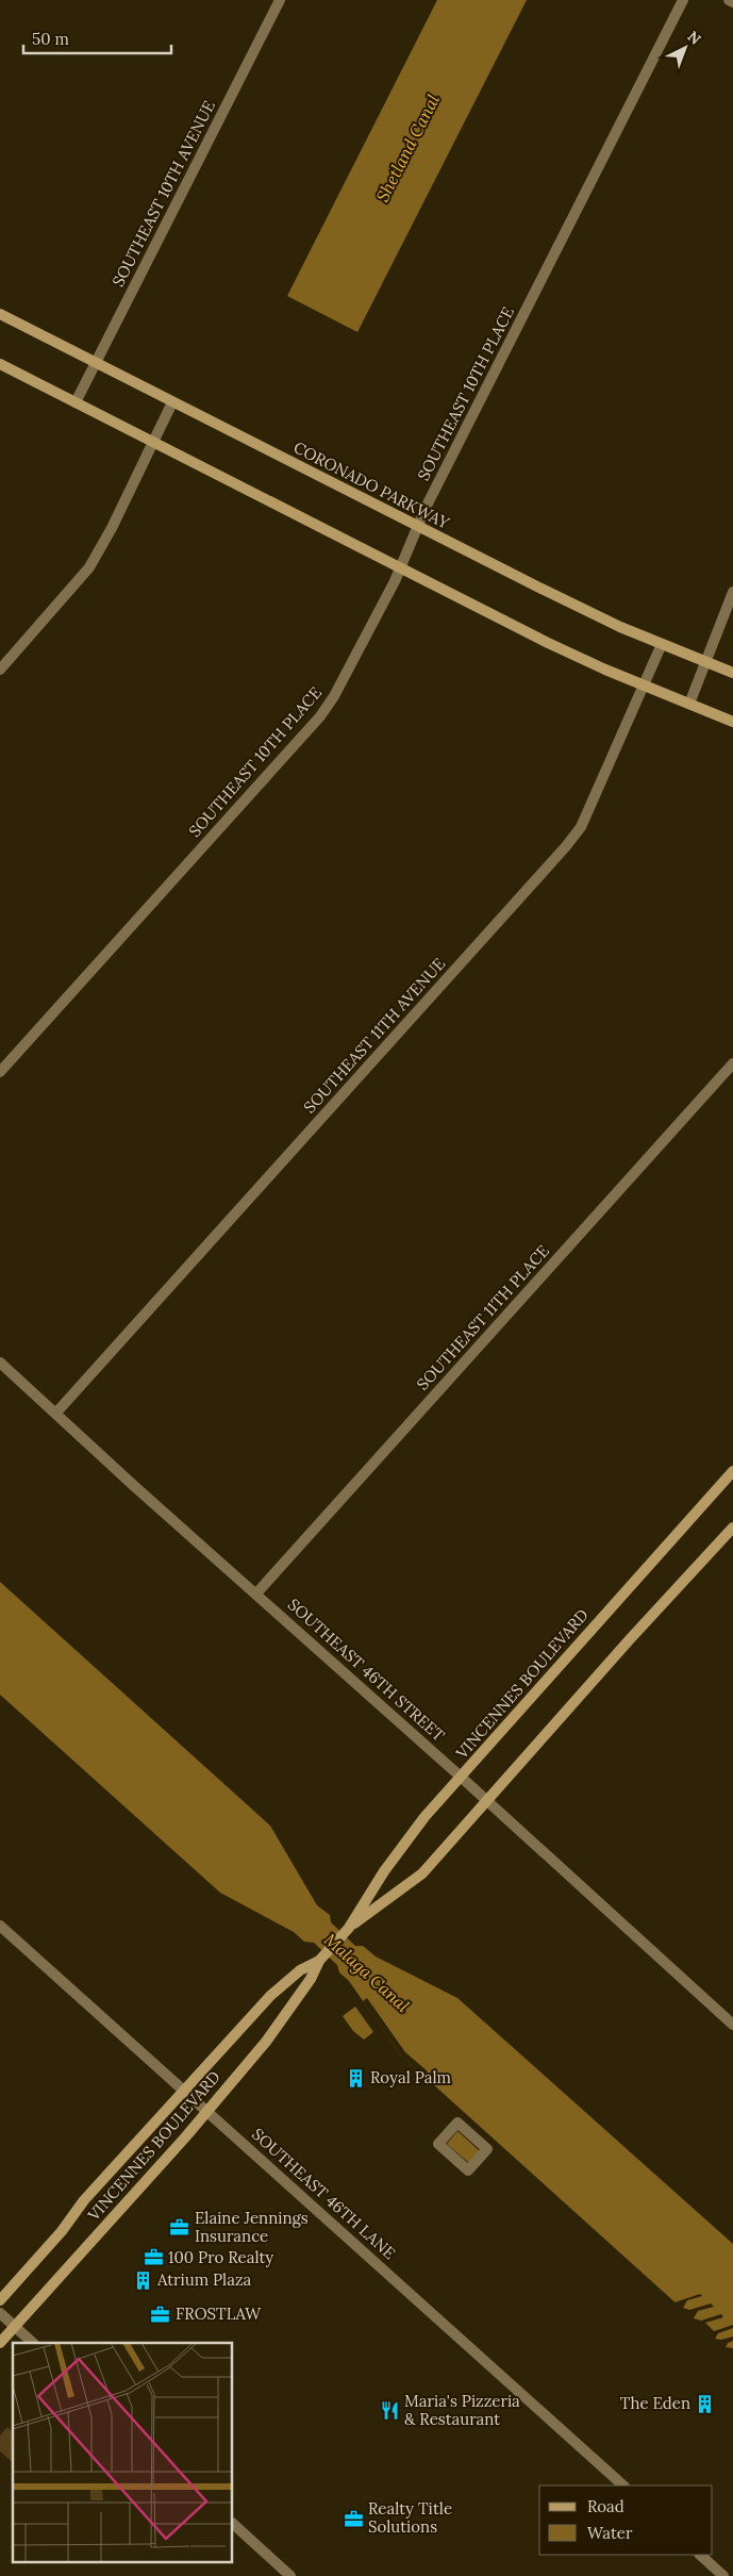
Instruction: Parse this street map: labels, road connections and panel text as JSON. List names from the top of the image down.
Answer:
{
  "streets": {
    "street": [
      "SOUTHEAST 10TH AVENUE",
      "SOUTHEAST 10TH PLACE",
      "CORONADO PARKWAY",
      "SOUTHEAST 11TH AVENUE",
      "SOUTHEAST 11TH PLACE",
      "SOUTHEAST 46TH STREET",
      "VINCENNES BOULEVARD",
      "SOUTHEAST 46TH LANE"
    ]
  },
  "crossings": [
    ["SOUTHEAST 10TH AVENUE", "CORONADO PARKWAY"],
    ["SOUTHEAST 10TH PLACE", "CORONADO PARKWAY"],
    ["CORONADO PARKWAY", "SOUTHEAST 11TH AVENUE"],
    ["SOUTHEAST 11TH AVENUE", "SOUTHEAST 46TH STREET"],
    ["SOUTHEAST 11TH PLACE", "SOUTHEAST 46TH STREET"],
    ["SOUTHEAST 46TH STREET", "VINCENNES BOULEVARD"],
    ["VINCENNES BOULEVARD", "SOUTHEAST 46TH LANE"]
  ],
  "water": ["Shetland Canal", "Malaga Canal"],
  "places": {
    "building": ["Royal Palm", "Atrium Plaza", "The Eden"],
    "office": [
      "Elaine Jennings Insurance",
      "100 Pro Realty",
      "FROSTLAW",
      "Realty Title Solutions"
    ],
    "restaurant": ["Maria's Pizzeria & Restaurant"]
  },
  "legend": ["Road", "Water"],
  "scale_bar": "50 m",
  "north": "top right"
}
